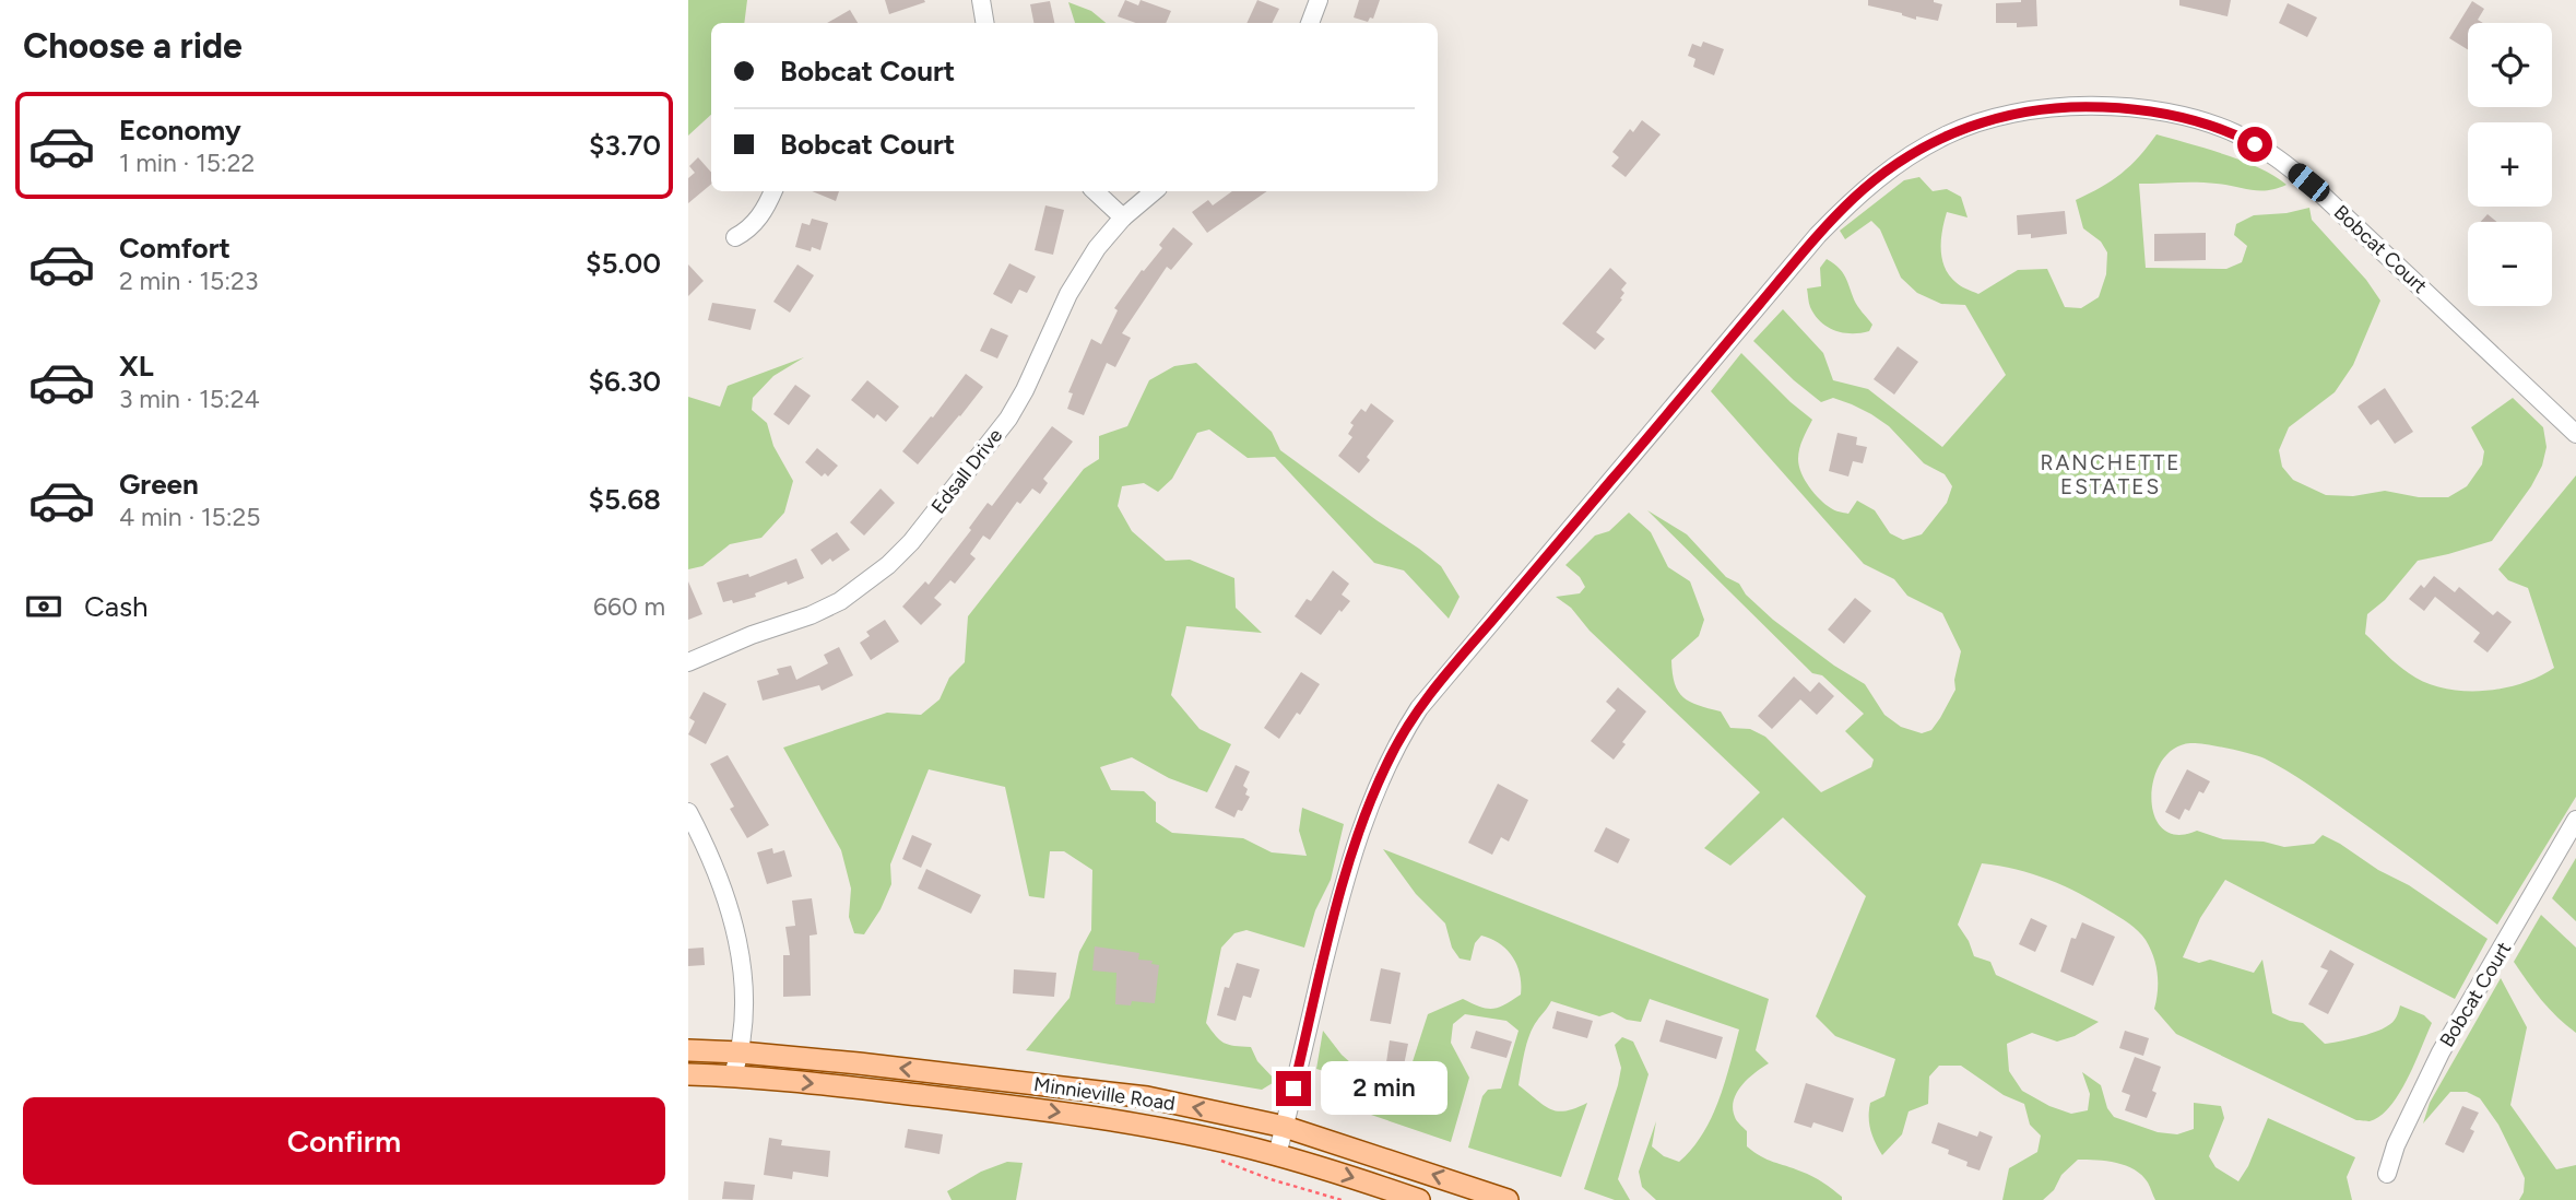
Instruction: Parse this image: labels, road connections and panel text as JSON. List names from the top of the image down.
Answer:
{
  "streets": {
    "main road": ["Minnieville Road"],
    "street": ["Bobcat Court", "Edsall Drive"]
  },
  "crossings": [
    ["Bobcat Court", "Minnieville Road"]
  ],
  "districts": ["RANCHETTE ESTATES"],
  "page": {
    "heading": "Choose a ride",
    "map_buttons": ["+", "−"],
    "banner": ["Bobcat Court", "Bobcat Court"],
    "list": [
      {
        "name": "Economy",
        "note": "1 min · 15:22",
        "value": "$3.70"
      },
      {
        "name": "Comfort",
        "note": "2 min · 15:23",
        "value": "$5.00"
      },
      {
        "name": "XL",
        "note": "3 min · 15:24",
        "value": "$6.30"
      },
      {
        "name": "Green",
        "note": "4 min · 15:25",
        "value": "$5.68"
      }
    ],
    "pay": ["Cash", "660 m"],
    "bubble": "2 min",
    "buttons": "Confirm"
  }
}
